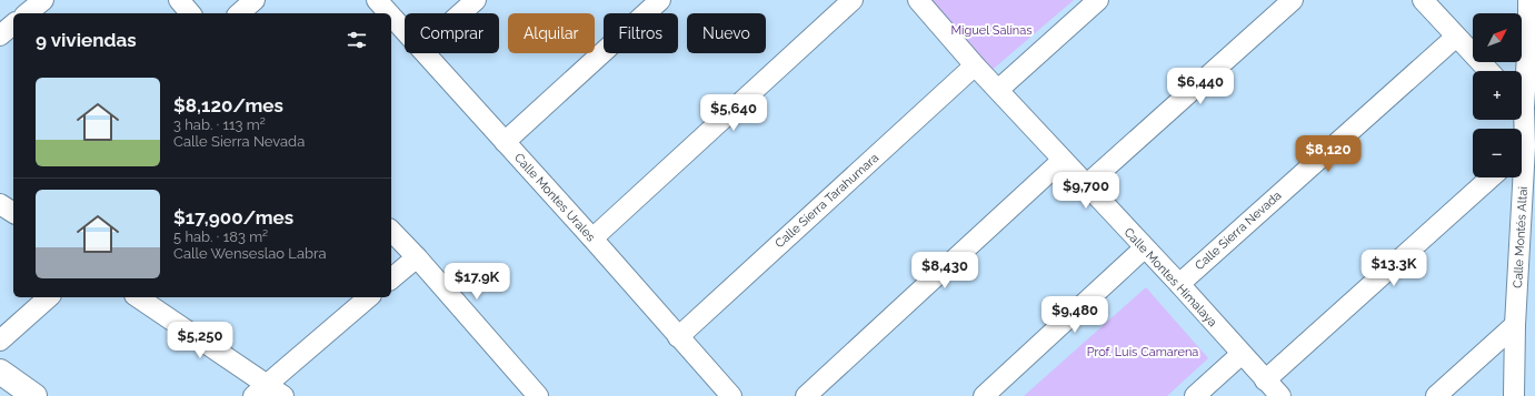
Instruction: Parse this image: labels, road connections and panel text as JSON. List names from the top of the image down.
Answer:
{
  "streets": {
    "street": [
      "Calle Montes Urales",
      "Calle Sierra Tarahumara",
      "Calle Sierra Nevada",
      "Calle Montés Altai",
      "Calle Montes Himalaya"
    ]
  },
  "crossings": [
    ["Calle Montes Urales", "Calle Sierra Tarahumara"],
    ["Calle Sierra Tarahumara", "Calle Montes Himalaya"],
    ["Calle Sierra Nevada", "Calle Montes Himalaya"]
  ],
  "parks": ["Miguel Salinas", "Prof. Luis Camarena"],
  "north": "top right",
  "page": {
    "map_buttons": ["+", "−"],
    "chip": [
      "Comprar",
      "Alquilar",
      "Filtros",
      "Nuevo"
    ],
    "heading": "9 viviendas",
    "list": [
      {
        "name": "$8,120/mes",
        "note": "3 hab. · 113 m² · Calle Sierra Nevada"
      },
      {
        "name": "$17,900/mes",
        "note": "5 hab. · 183 m² · Calle Wenseslao Labra"
      }
    ],
    "price": [
      "$6,440",
      "$5,640",
      "$8,120",
      "$9,700",
      "$13.3K",
      "$8,430",
      "$17.9K",
      "$9,480",
      "$5,250"
    ]
  }
}
